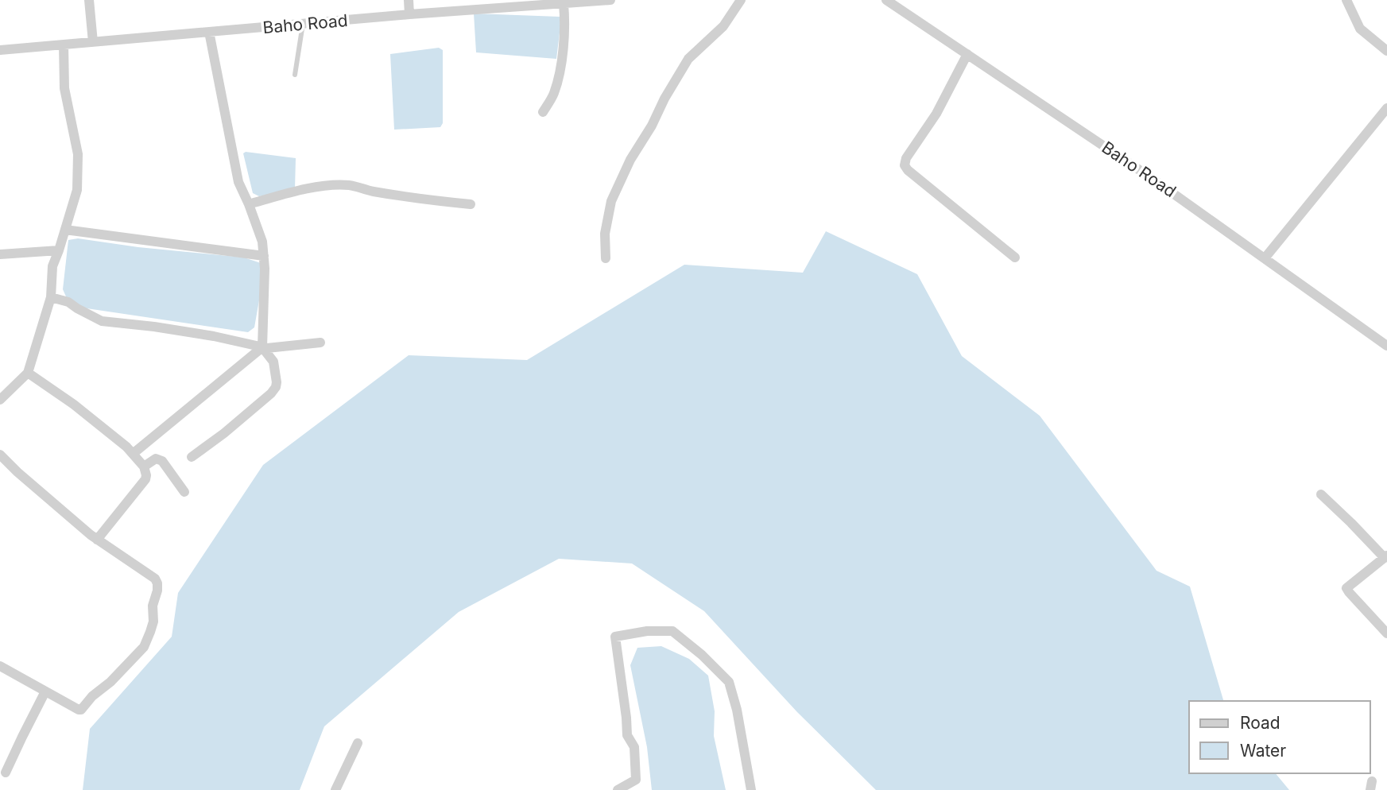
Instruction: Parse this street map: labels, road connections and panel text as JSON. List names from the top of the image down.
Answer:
{
  "streets": {
    "street": ["Baho Road"]
  },
  "legend": ["Road", "Water"]
}
